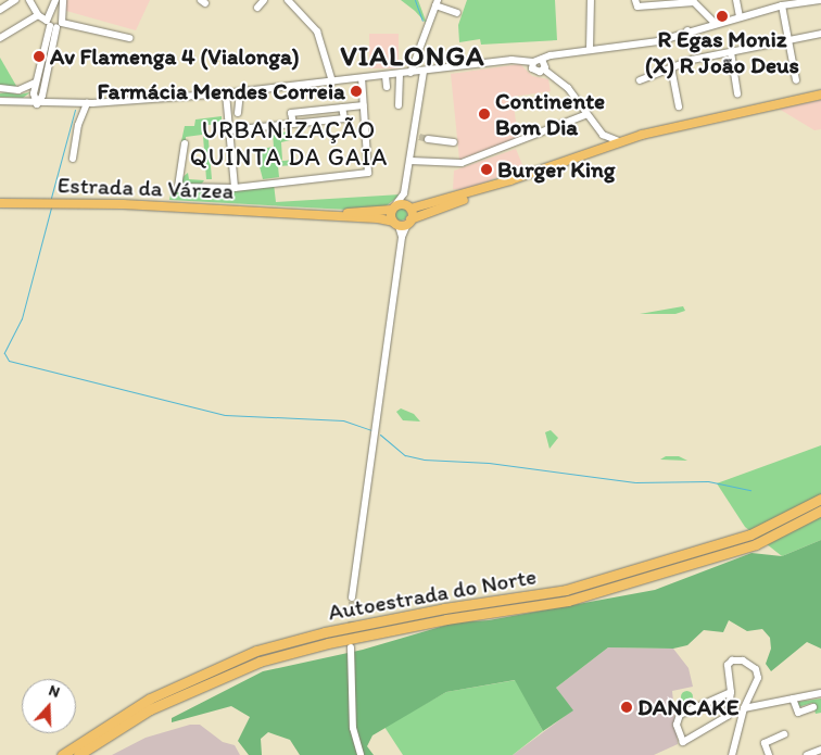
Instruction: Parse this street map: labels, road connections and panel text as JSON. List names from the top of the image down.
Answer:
{
  "streets": {
    "highway": ["Autoestrada do Norte"],
    "main road": ["Estrada da Várzea"]
  },
  "districts": ["VIALONGA", "URBANIZAÇÃO QUINTA DA GAIA"],
  "places": [
    "R Egas Moniz (X) R João Deus",
    "Av Flamenga 4 (Vialonga)",
    "Farmácia Mendes Correia",
    "Continente Bom Dia",
    "Burger King",
    "DANCAKE"
  ],
  "north": "top"
}
